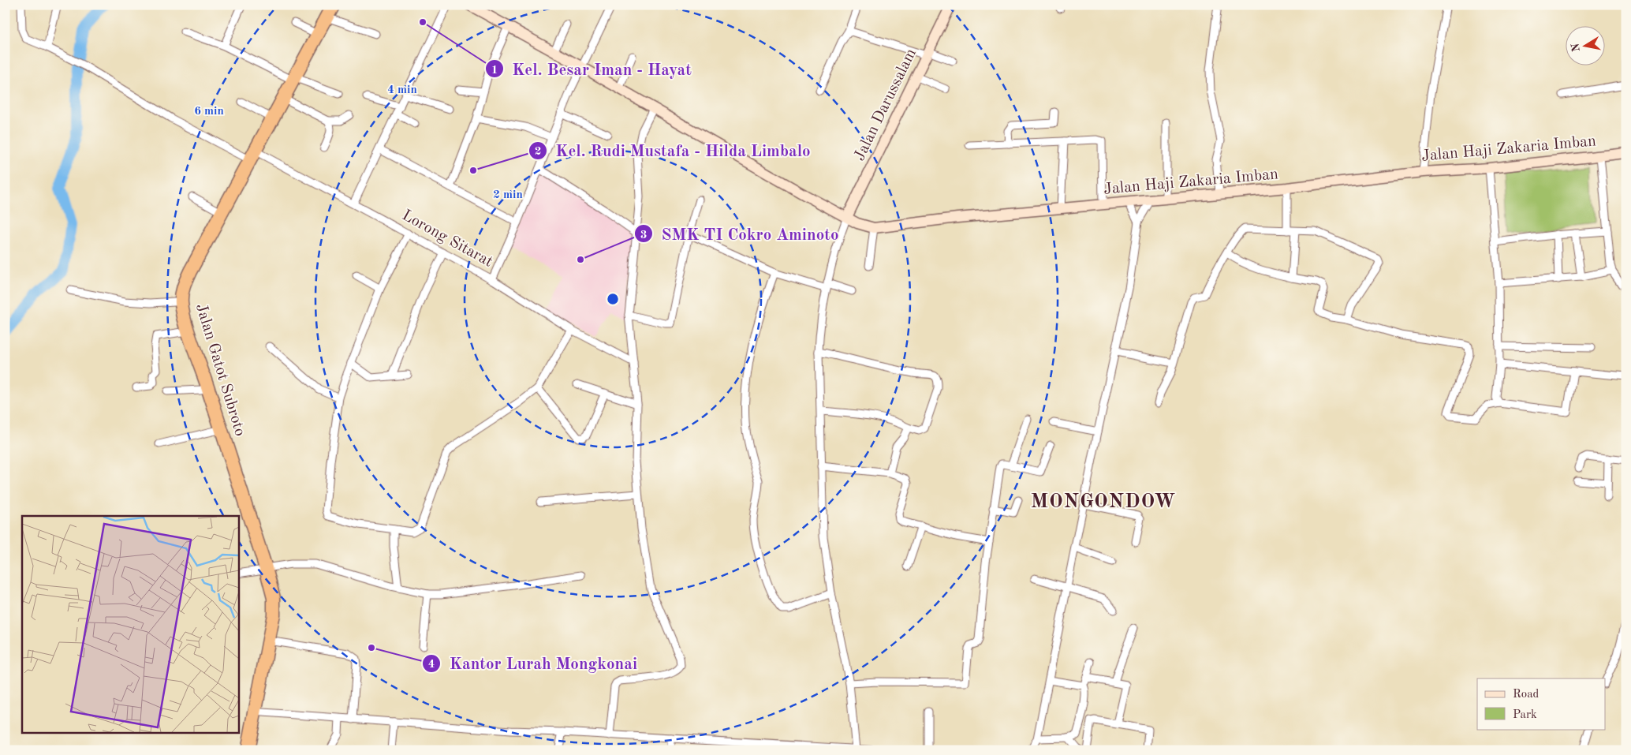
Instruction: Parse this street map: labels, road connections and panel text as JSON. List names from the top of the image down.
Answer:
{
  "streets": {
    "highway": ["Jalan Gatot Subroto"],
    "main road": ["Jalan Darussalam", "Jalan Haji Zakaria Imban"],
    "street": ["Lorong Sitarat"]
  },
  "crossings": [
    ["Jalan Darussalam", "Jalan Haji Zakaria Imban"],
    ["Jalan Haji Zakaria Imban", "Lorong Sitarat"],
    ["Lorong Sitarat", "Jalan Gatot Subroto"]
  ],
  "districts": ["MONGONDOW"],
  "places": [
    "Kel. Besar Iman - Hayat",
    "Kel. Rudi Mustafa - Hilda Limbalo",
    "SMK TI Cokro Aminoto",
    "Kantor Lurah Mongkonai"
  ],
  "legend": ["Road", "Park"],
  "north": "left",
  "rings": ["4 min", "6 min", "2 min"]
}
